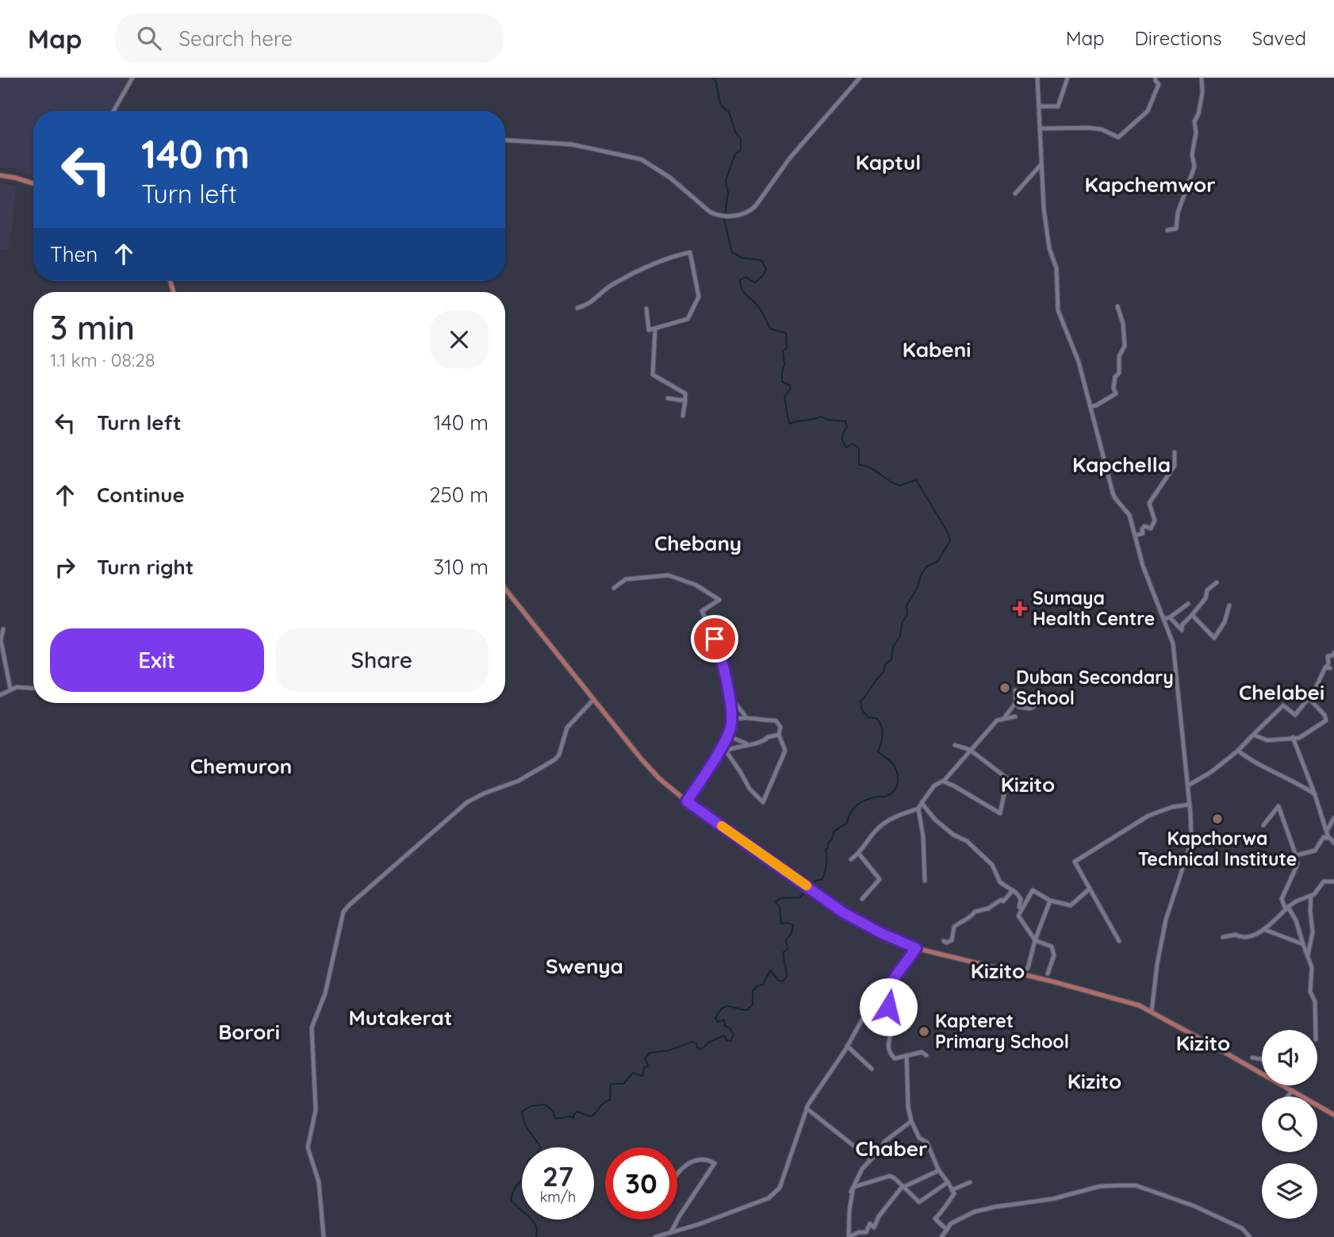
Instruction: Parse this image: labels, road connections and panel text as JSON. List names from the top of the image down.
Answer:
{
  "districts": [
    "Kaptul",
    "Kapchemwor",
    "Kabeni",
    "Kapchella",
    "Chebany",
    "Chelabei",
    "Chemuron",
    "Kizito",
    "Swenya",
    "Kizito",
    "Mutakerat",
    "Borori",
    "Kizito",
    "Kizito",
    "Chaber"
  ],
  "places": {
    "health": ["Sumaya Health Centre"],
    "other": ["Duban Secondary School", "Kapchorwa Technical Institute", "Kapteret Primary School"]
  },
  "page": {
    "header": "Map",
    "search": "Search here",
    "nav": ["Map", "Directions", "Saved"],
    "turn": ["140 m", "Turn left"],
    "then": "Then",
    "heading": ["3 min", "1.1 km · 08:28"],
    "list": [
      {
        "name": "Turn left",
        "value": "140 m"
      },
      {
        "name": "Continue",
        "value": "250 m"
      },
      {
        "name": "Turn right",
        "value": "310 m"
      }
    ],
    "buttons": ["Exit", "Share"],
    "speed": "27 km/h",
    "limit": "30"
  }
}
